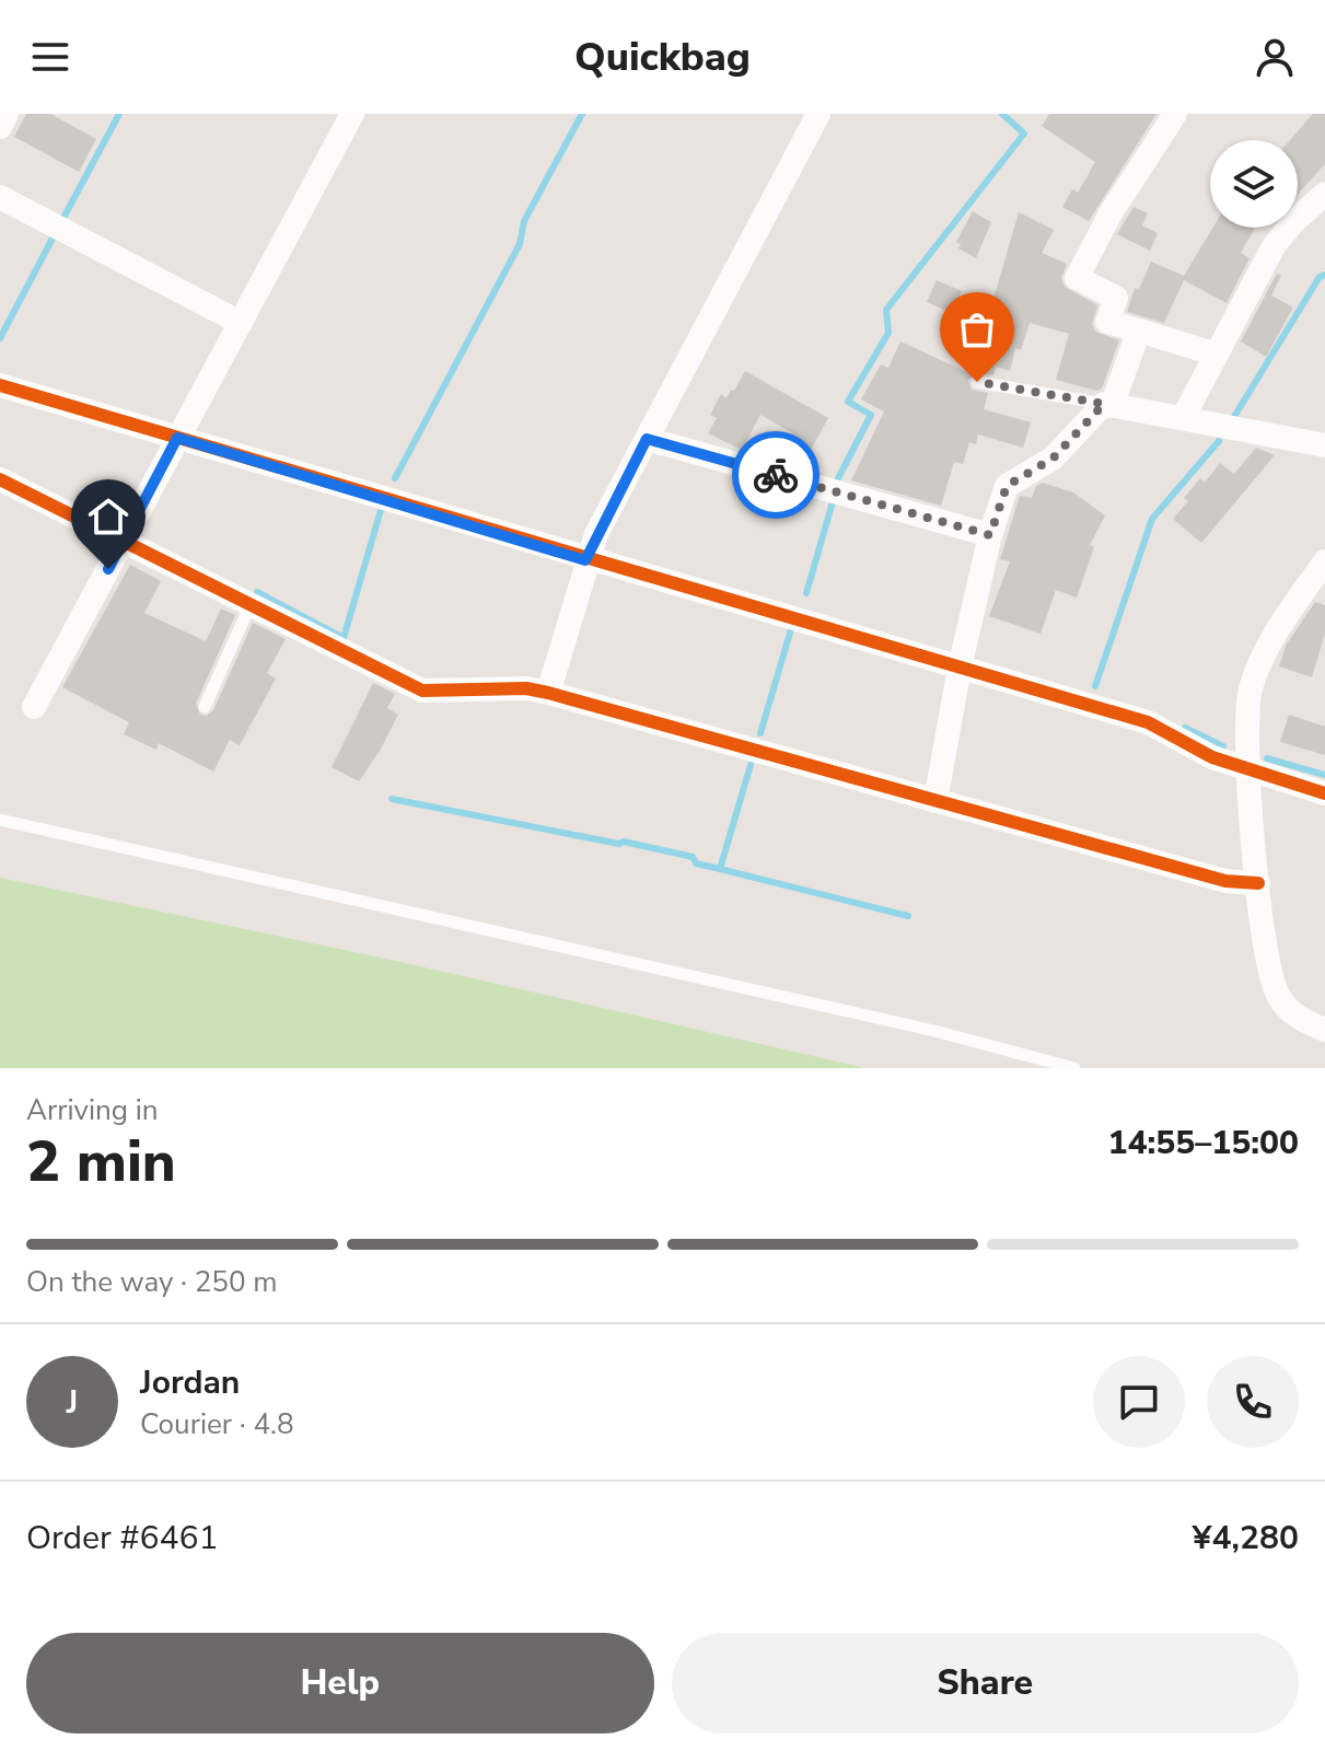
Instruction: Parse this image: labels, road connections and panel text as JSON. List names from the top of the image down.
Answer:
{
  "page": {
    "header": "Quickbag",
    "heading": ["2 min", "Arriving in", "14:55–15:00"],
    "panel": [
      "Jordan",
      "Courier · 4.8",
      "Order #6461",
      "¥4,280"
    ],
    "bar": "On the way · 250 m",
    "round": "J",
    "buttons": ["Help", "Share"]
  }
}
